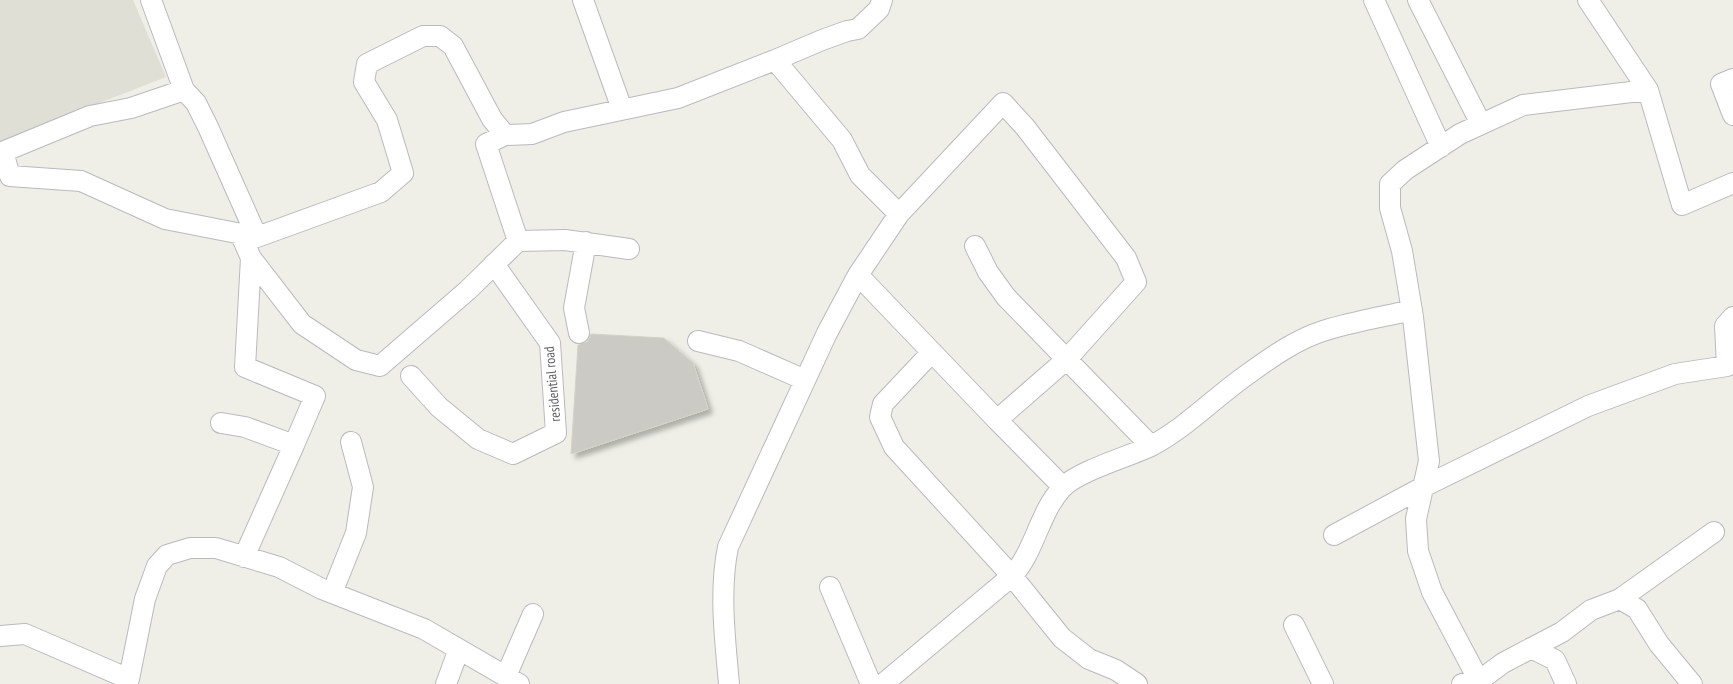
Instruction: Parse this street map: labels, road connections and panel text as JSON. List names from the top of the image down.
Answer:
{
  "streets": {
    "street": ["residential road"]
  }
}
